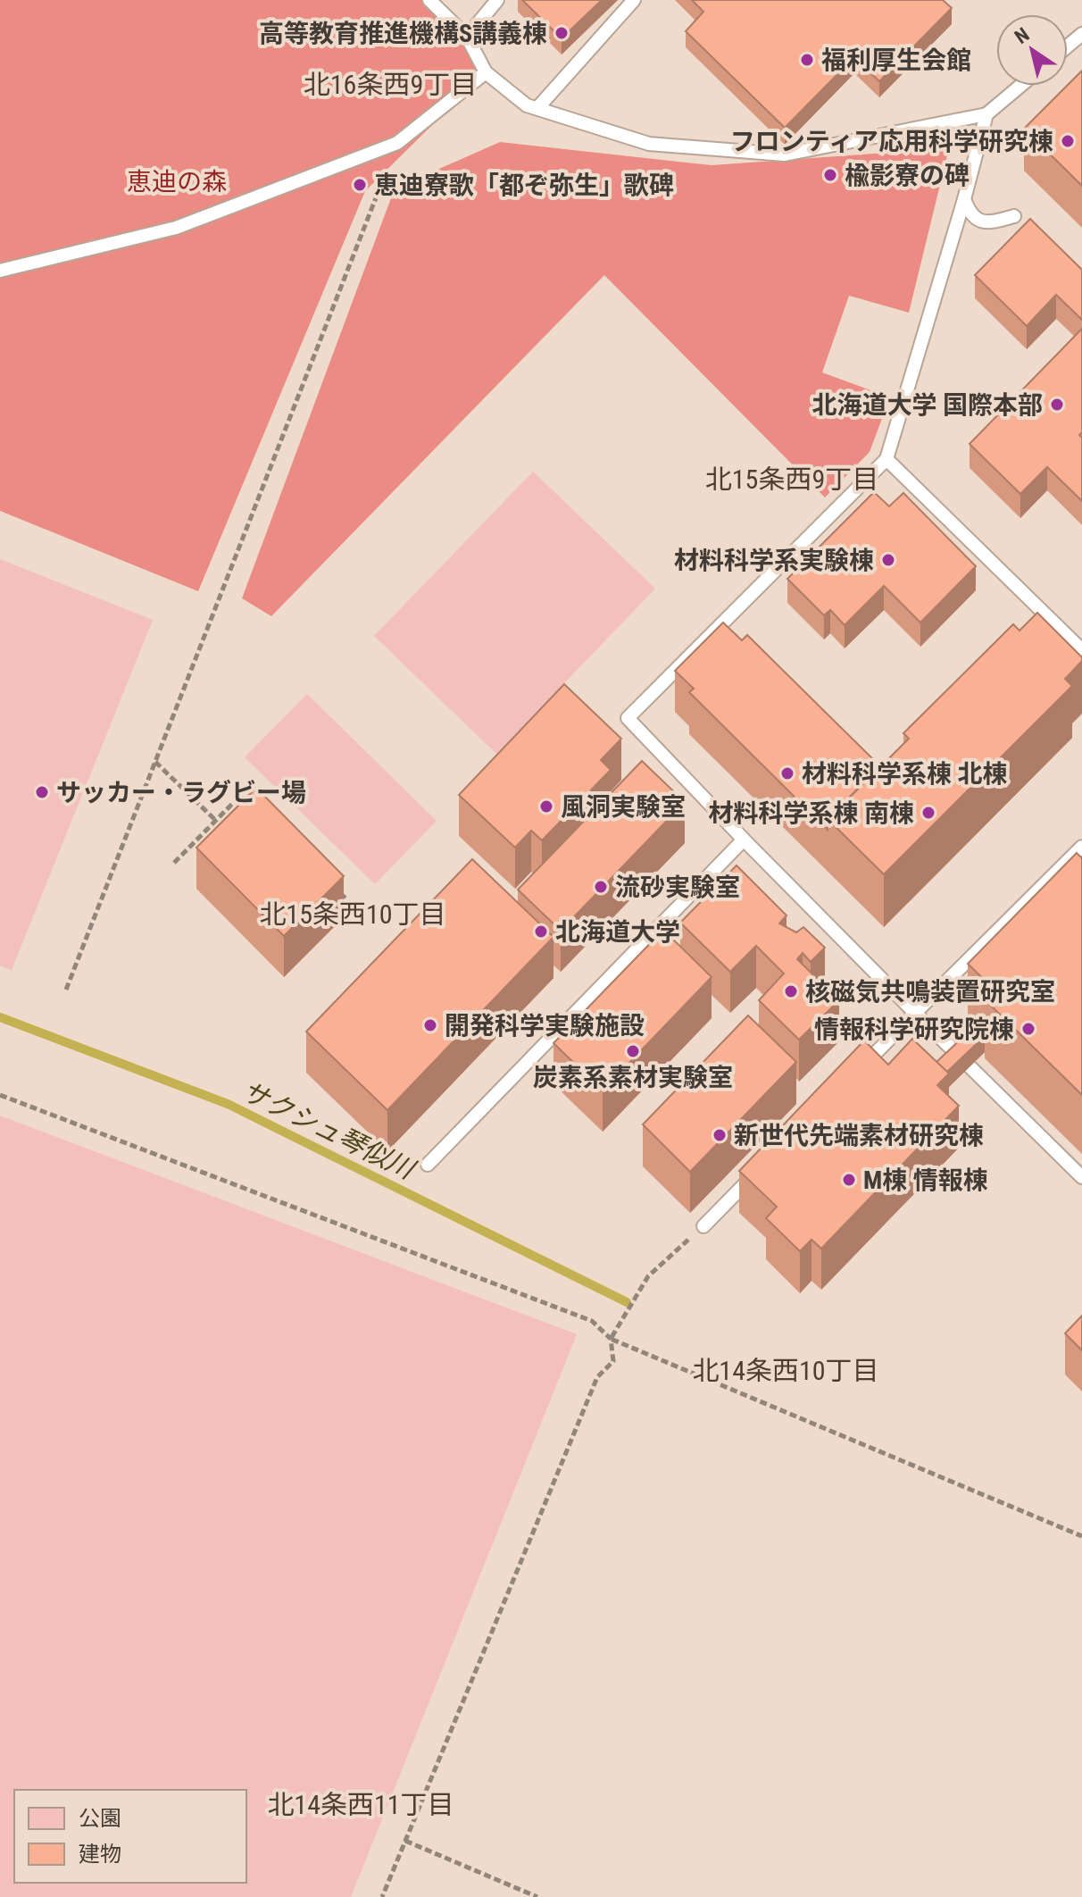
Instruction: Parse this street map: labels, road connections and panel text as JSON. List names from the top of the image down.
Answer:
{
  "districts": [
    "北16条西9丁目",
    "北15条西9丁目",
    "北15条西10丁目",
    "北14条西10丁目",
    "北14条西11丁目"
  ],
  "water": ["サクシュ琴似川"],
  "parks": ["恵迪の森"],
  "places": [
    "高等教育推進機構S講義棟",
    "福利厚生会館",
    "フロンティア応用科学研究棟",
    "楡影寮の碑",
    "恵迪寮歌「都ぞ弥生」歌碑",
    "北海道大学 国際本部",
    "材料科学系実験棟",
    "材料科学系棟 北棟",
    "サッカー・ラグビー場",
    "風洞実験室",
    "材料科学系棟 南棟",
    "流砂実験室",
    "北海道大学",
    "核磁気共鳴装置研究室",
    "開発科学実験施設",
    "情報科学研究院棟",
    "炭素系素材実験室",
    "新世代先端素材研究棟",
    "M棟 情報棟"
  ],
  "legend": ["公園", "建物"],
  "north": "top left"
}
